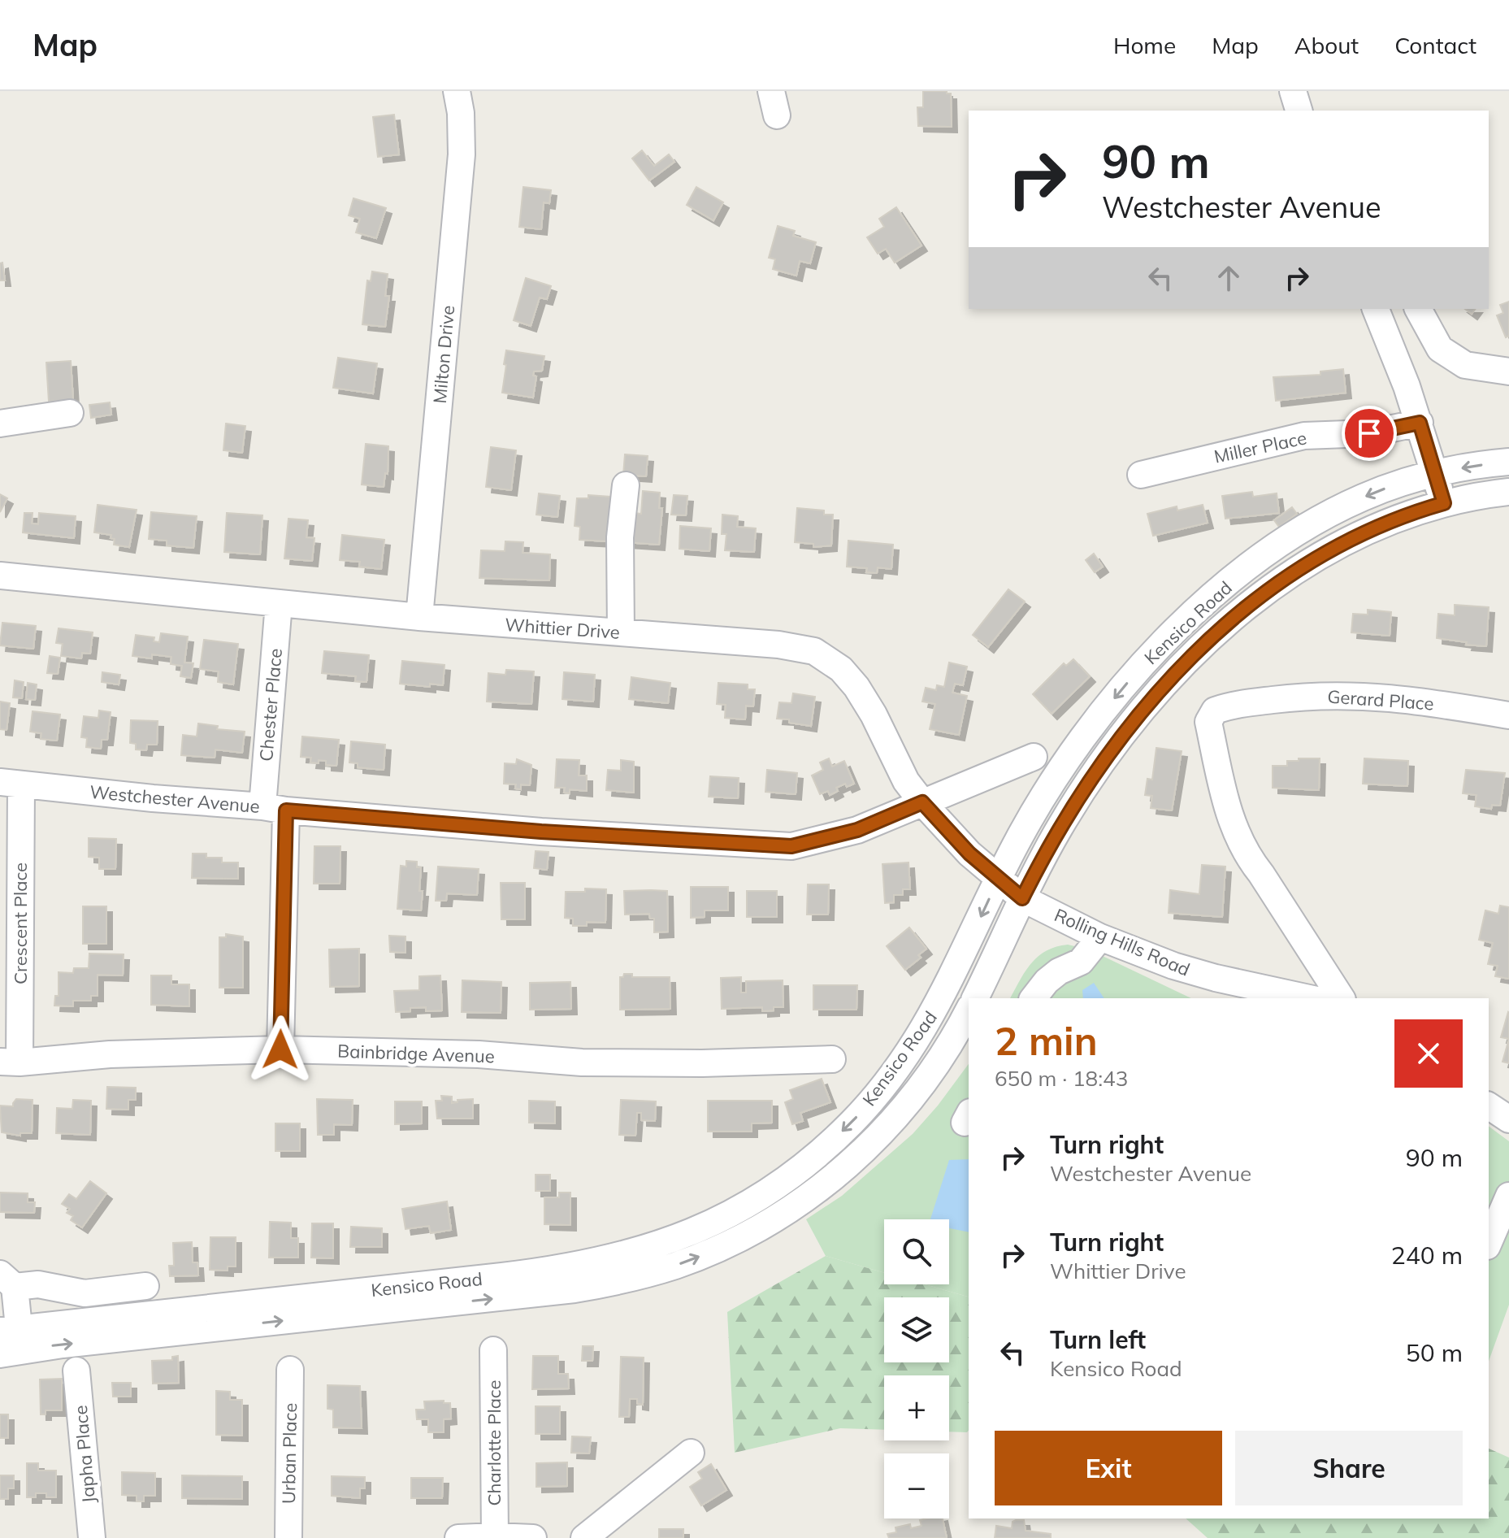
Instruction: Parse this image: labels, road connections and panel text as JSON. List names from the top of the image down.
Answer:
{
  "streets": {
    "street": [
      "Milton Drive",
      "Miller Place",
      "Kensico Road",
      "Whittier Drive",
      "Gerard Place",
      "Chester Place",
      "Westchester Avenue",
      "Crescent Place",
      "Rolling Hills Road",
      "Bainbridge Avenue",
      "Charlotte Place",
      "Urban Place",
      "Japha Place"
    ]
  },
  "crossings": [
    ["Milton Drive", "Whittier Drive"],
    ["Kensico Road", "Whittier Drive"],
    ["Kensico Road", "Rolling Hills Road"],
    ["Whittier Drive", "Chester Place"],
    ["Whittier Drive", "Westchester Avenue"],
    ["Whittier Drive", "Rolling Hills Road"],
    ["Chester Place", "Westchester Avenue"],
    ["Chester Place", "Bainbridge Avenue"],
    ["Westchester Avenue", "Crescent Place"],
    ["Crescent Place", "Bainbridge Avenue"]
  ],
  "page": {
    "header": "Map",
    "nav": [
      "Home",
      "Map",
      "About",
      "Contact"
    ],
    "turn": ["90 m", "Westchester Avenue"],
    "heading": ["2 min", "650 m · 18:43"],
    "list": [
      {
        "name": "Turn right",
        "note": "Westchester Avenue",
        "value": "90 m"
      },
      {
        "name": "Turn right",
        "note": "Whittier Drive",
        "value": "240 m"
      },
      {
        "name": "Turn left",
        "note": "Kensico Road",
        "value": "50 m"
      }
    ],
    "map_buttons": ["+", "−"],
    "buttons": ["Exit", "Share"]
  }
}
